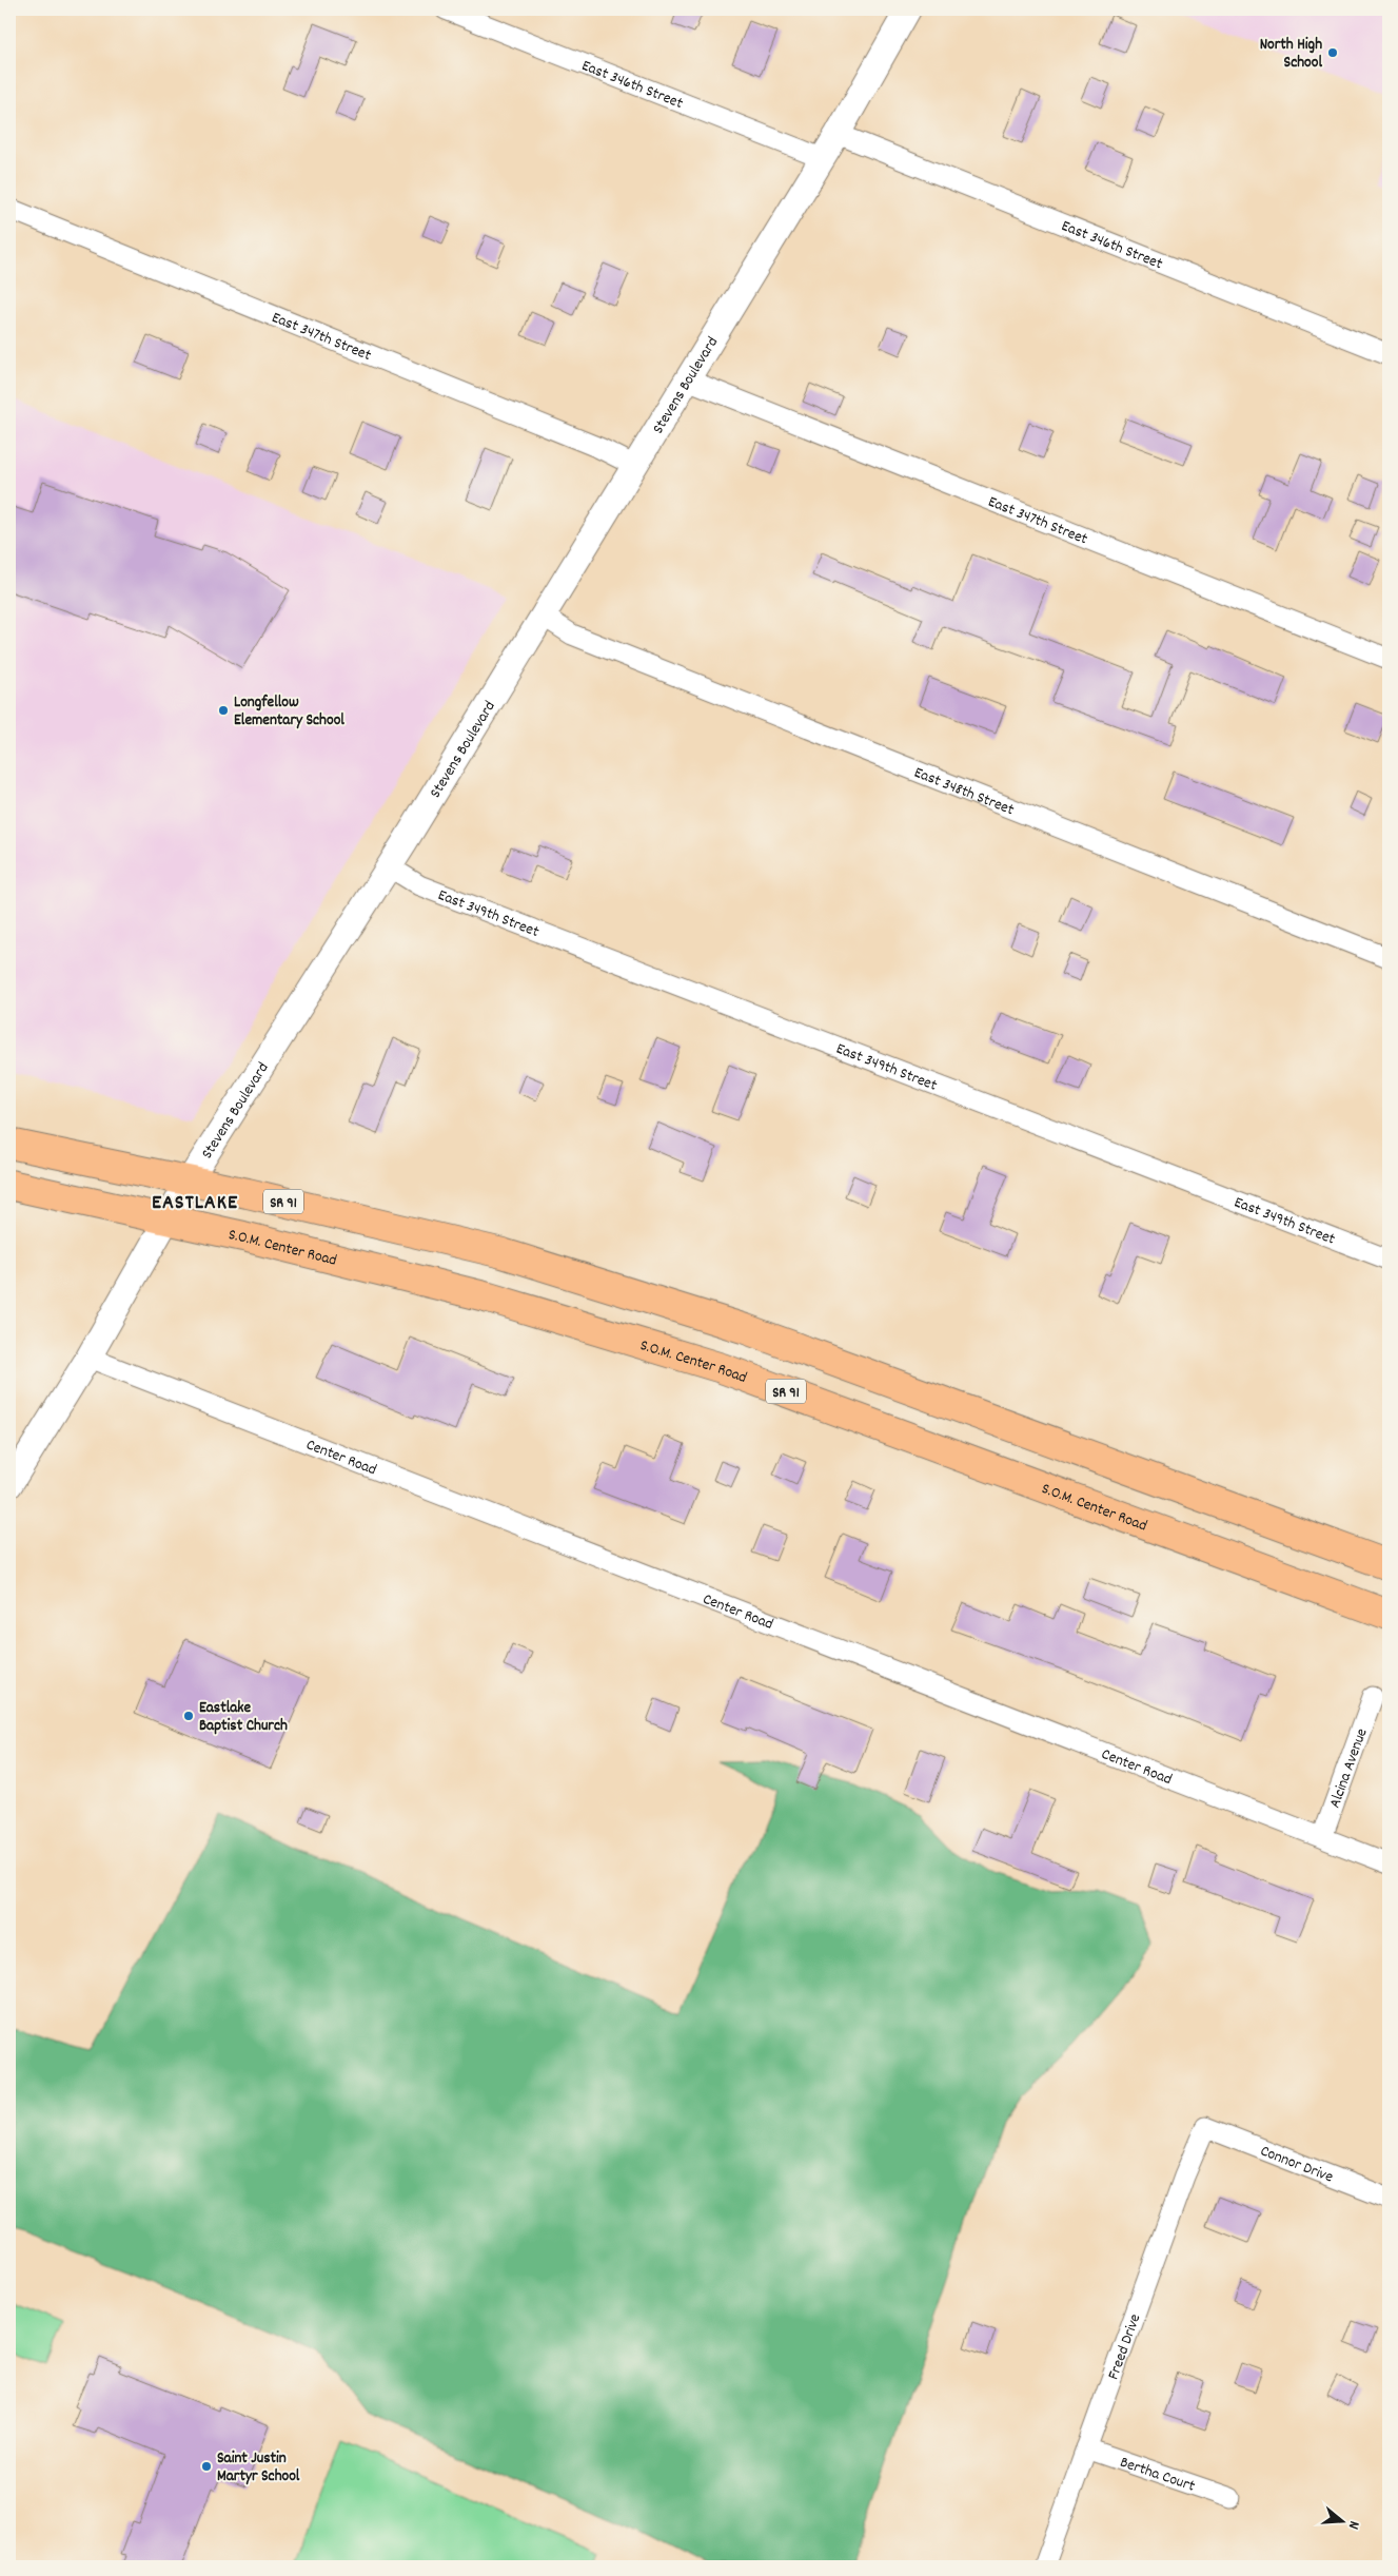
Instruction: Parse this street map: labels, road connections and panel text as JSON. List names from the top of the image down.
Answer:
{
  "streets": {
    "main road": ["SR 91", "S.O.M. Center Road"],
    "street": [
      "East 346th Street",
      "East 347th Street",
      "Stevens Boulevard",
      "East 348th Street",
      "East 349th Street",
      "Center Road",
      "Alcina Avenue",
      "Connor Drive",
      "Freed Drive",
      "Bertha Court"
    ]
  },
  "crossings": [
    ["East 346th Street", "Stevens Boulevard"],
    ["East 347th Street", "Stevens Boulevard"],
    ["Stevens Boulevard", "East 348th Street"],
    ["Stevens Boulevard", "East 349th Street"],
    ["Stevens Boulevard", "SR 91"],
    ["Stevens Boulevard", "S.O.M. Center Road"],
    ["Stevens Boulevard", "Center Road"],
    ["Center Road", "Alcina Avenue"],
    ["Connor Drive", "Freed Drive"],
    ["Freed Drive", "Bertha Court"]
  ],
  "districts": ["EASTLAKE"],
  "places": [
    "North High School",
    "Longfellow Elementary School",
    "Eastlake Baptist Church",
    "Saint Justin Martyr School"
  ],
  "north": "right"
}
